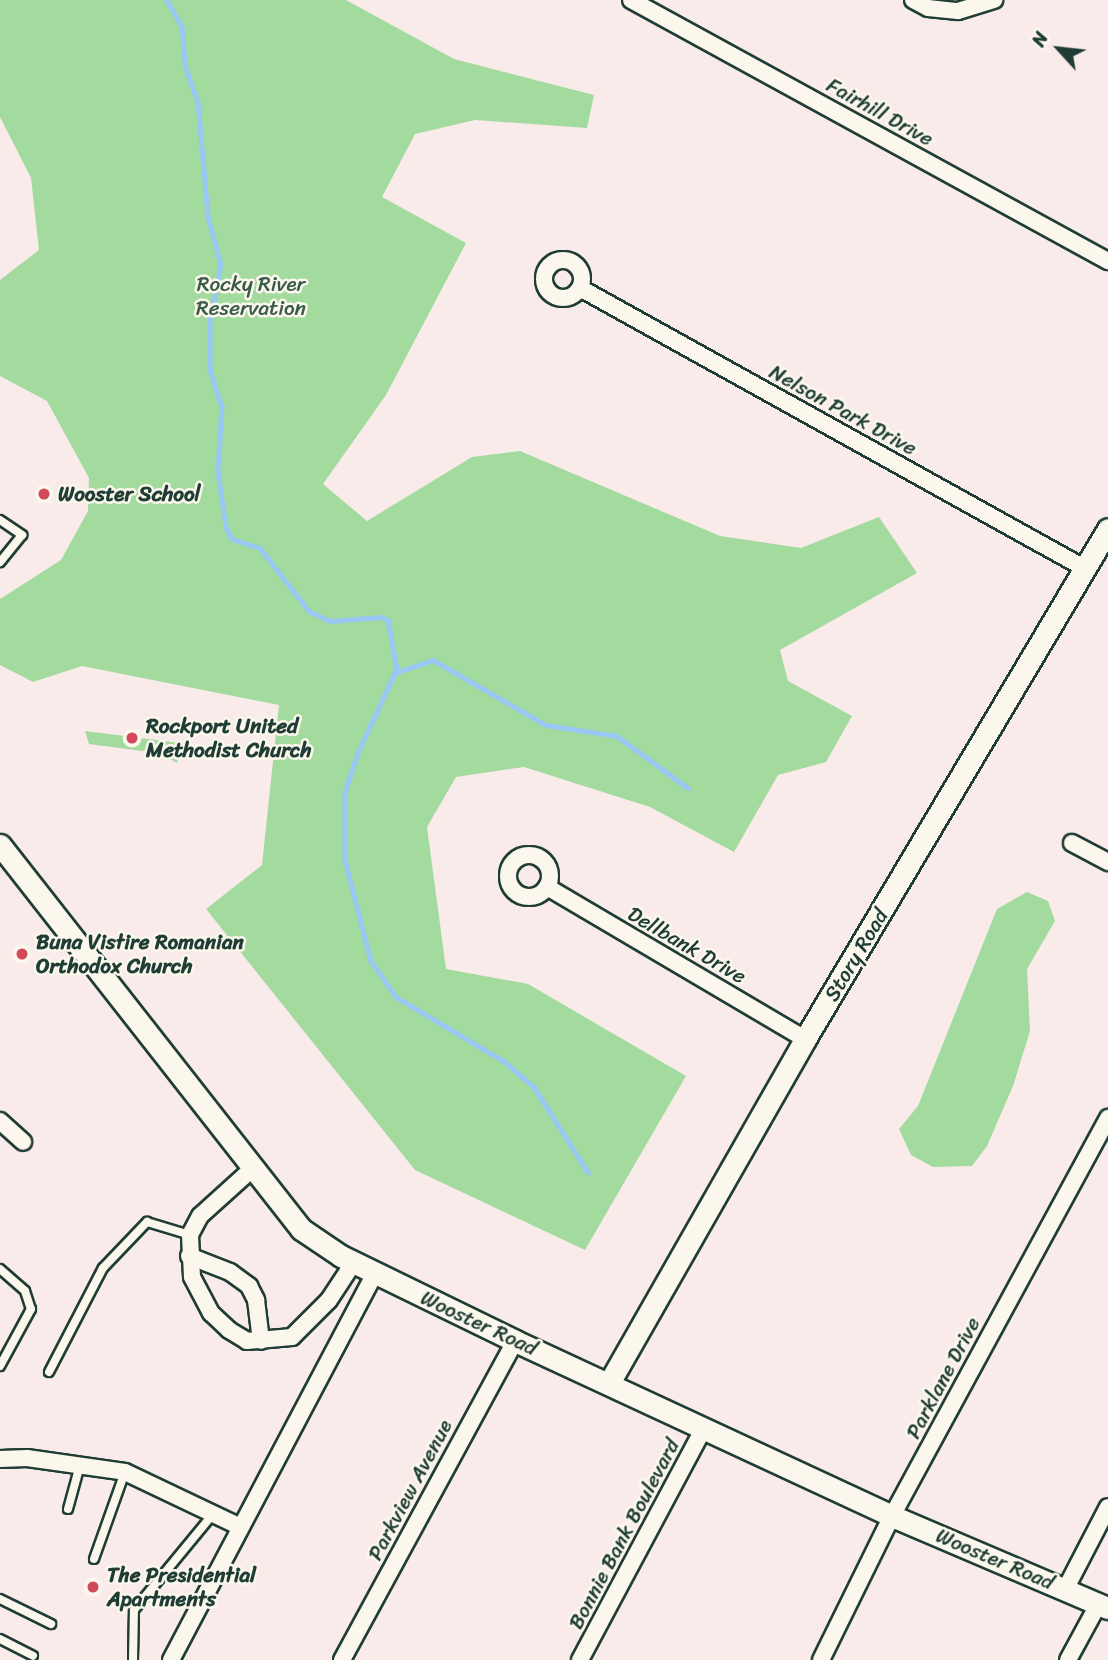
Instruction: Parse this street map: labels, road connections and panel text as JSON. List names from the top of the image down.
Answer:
{
  "streets": {
    "main road": ["Story Road", "Wooster Road"],
    "street": [
      "Fairhill Drive",
      "Nelson Park Drive",
      "Dellbank Drive",
      "Parklane Drive",
      "Parkview Avenue",
      "Bonnie Bank Boulevard"
    ]
  },
  "crossings": [
    ["Nelson Park Drive", "Story Road"],
    ["Dellbank Drive", "Story Road"],
    ["Story Road", "Wooster Road"],
    ["Wooster Road", "Parklane Drive"],
    ["Wooster Road", "Parkview Avenue"],
    ["Wooster Road", "Bonnie Bank Boulevard"]
  ],
  "parks": ["Rocky River Reservation"],
  "places": [
    "Wooster School",
    "Rockport United Methodist Church",
    "Buna Vistire Romanian Orthodox Church",
    "The Presidential Apartments"
  ],
  "north": "top left"
}
